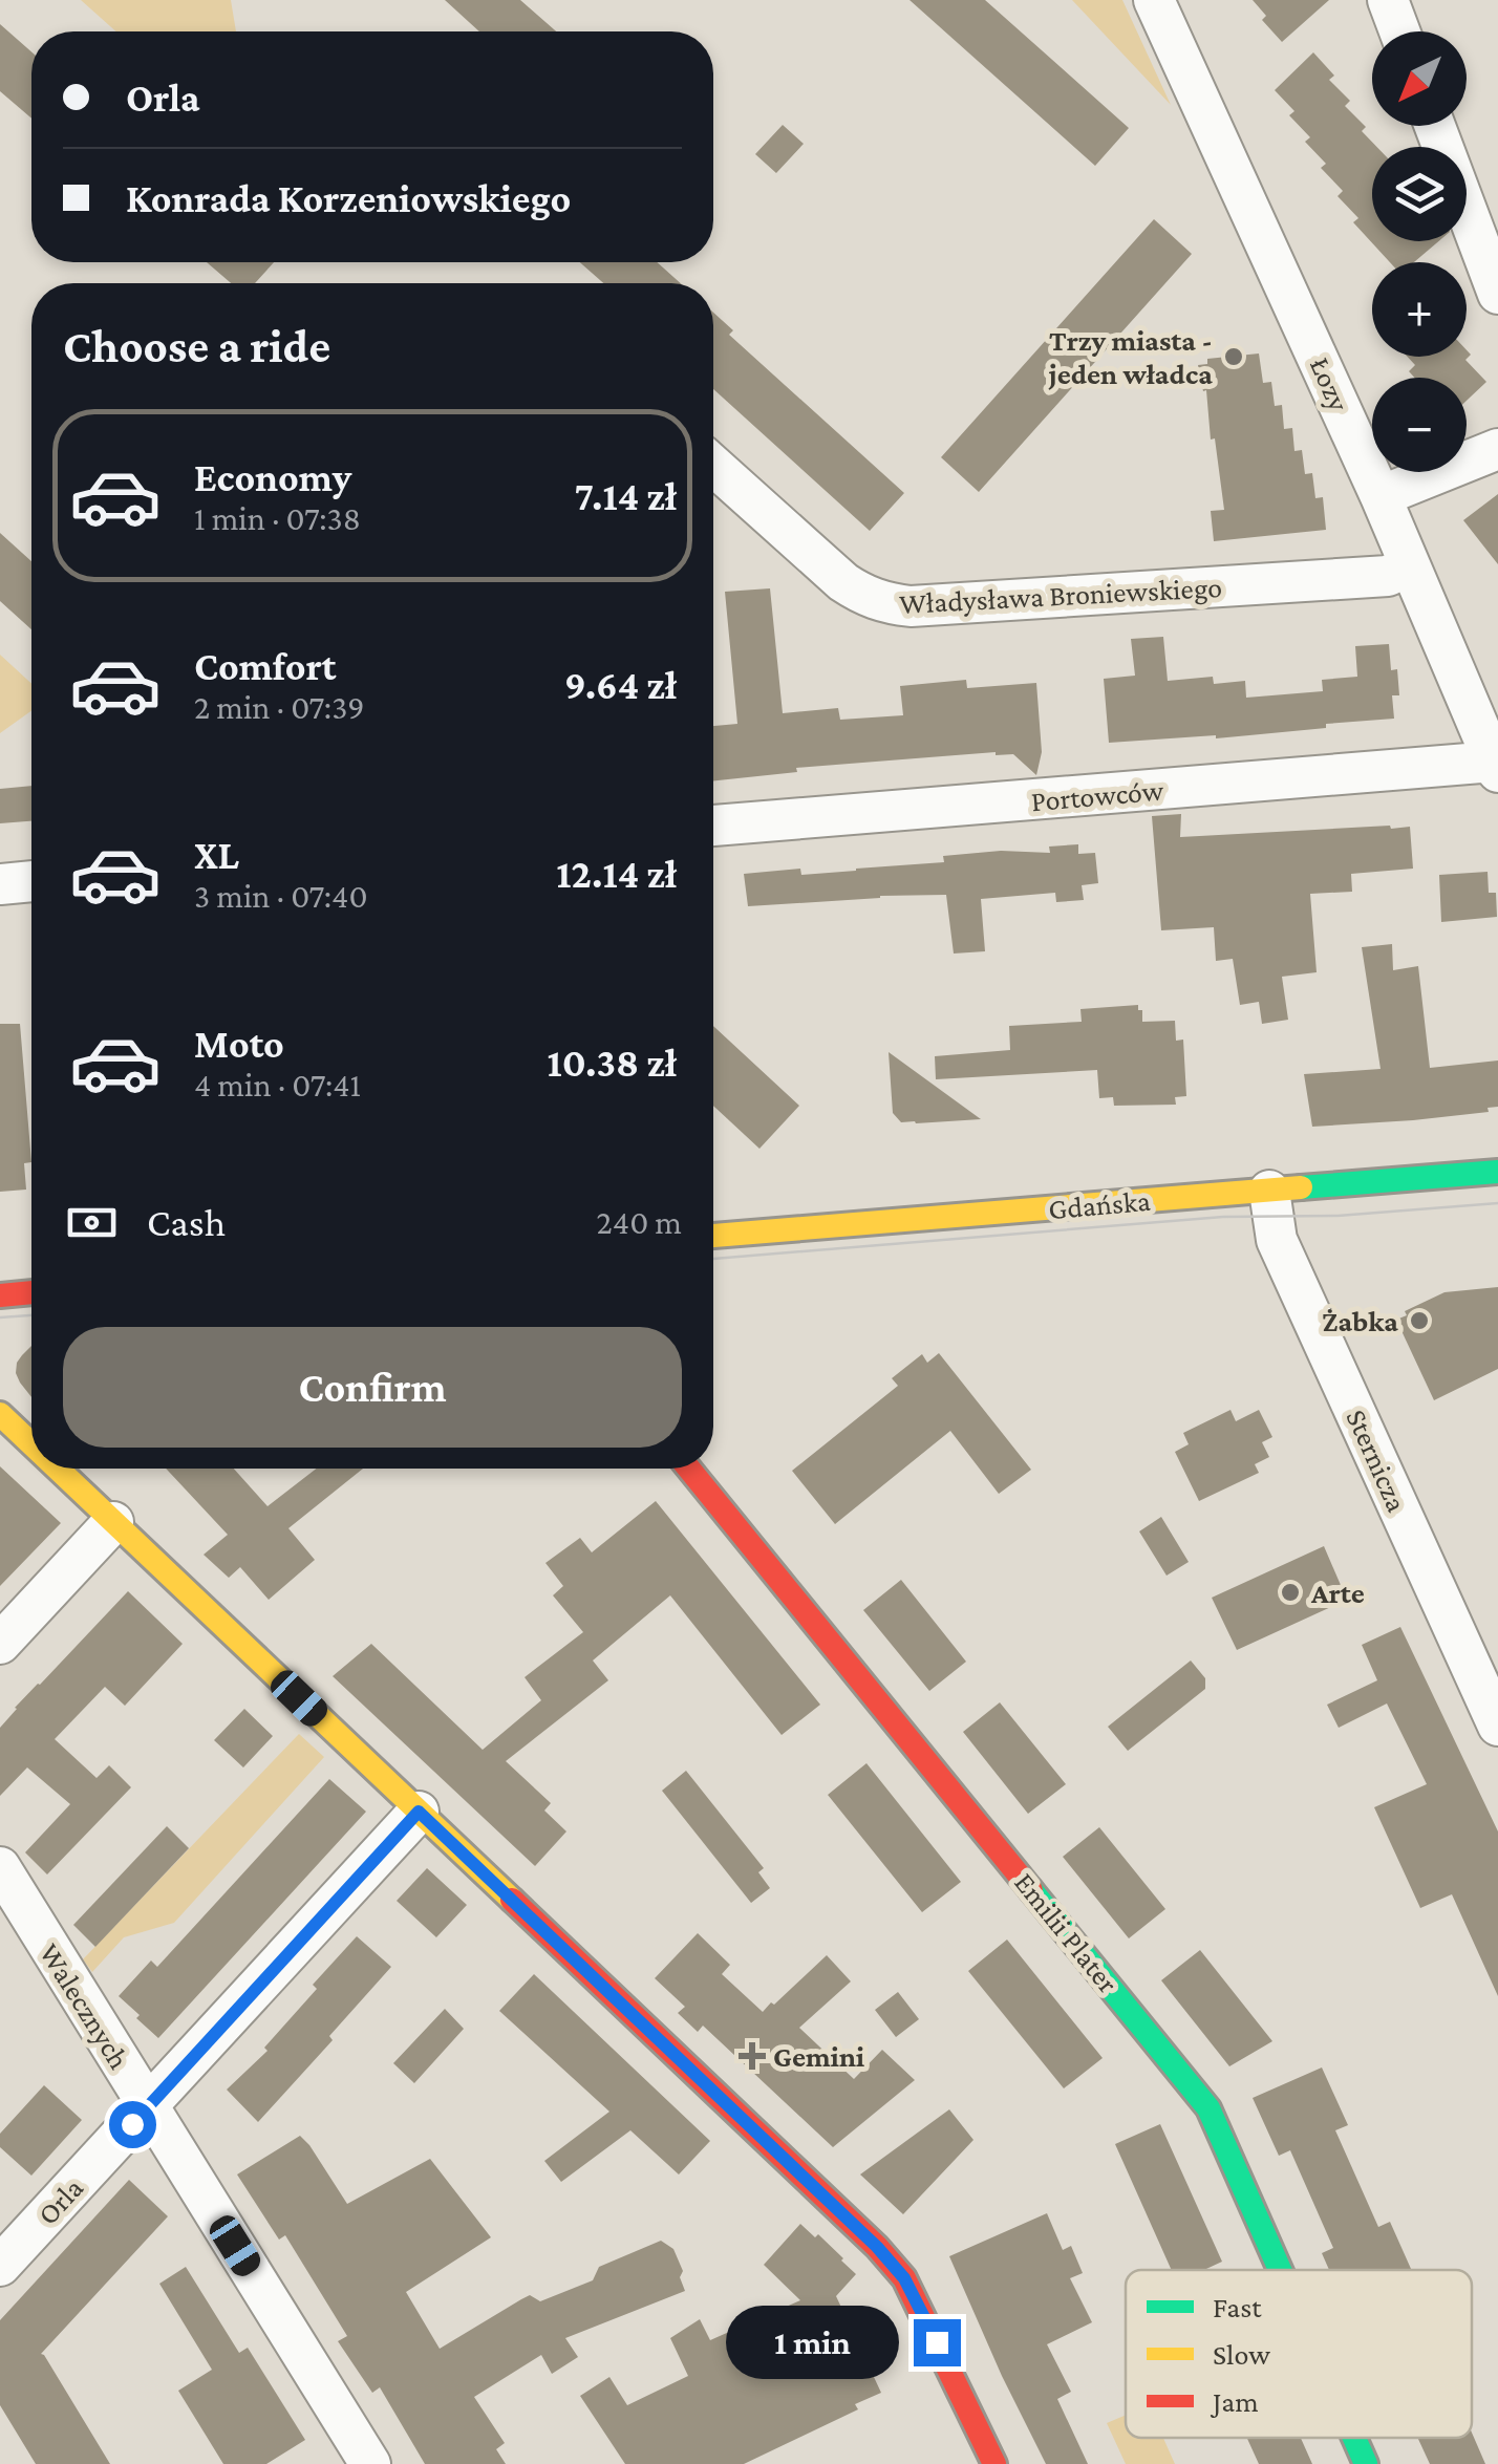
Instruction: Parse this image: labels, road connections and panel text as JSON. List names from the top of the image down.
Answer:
{
  "streets": {
    "street": [
      "Łozy",
      "Władysława Broniewskiego",
      "Portowców",
      "Gdańska",
      "Sternicza",
      "Emilii Plater",
      "Walecznych",
      "Orla"
    ]
  },
  "crossings": [
    ["Łozy", "Władysława Broniewskiego"],
    ["Łozy", "Portowców"],
    ["Gdańska", "Sternicza"],
    ["Walecznych", "Orla"]
  ],
  "places": {
    "other": ["Trzy miasta - jeden władca", "Żabka", "Arte"],
    "health": ["Gemini"]
  },
  "legend": ["Fast", "Slow", "Jam"],
  "north": "bottom left",
  "page": {
    "map_buttons": ["+", "−"],
    "banner": ["Orla", "Konrada Korzeniowskiego"],
    "heading": "Choose a ride",
    "list": [
      {
        "name": "Economy",
        "note": "1 min · 07:38",
        "value": "7.14 zł"
      },
      {
        "name": "Comfort",
        "note": "2 min · 07:39",
        "value": "9.64 zł"
      },
      {
        "name": "XL",
        "note": "3 min · 07:40",
        "value": "12.14 zł"
      },
      {
        "name": "Moto",
        "note": "4 min · 07:41",
        "value": "10.38 zł"
      }
    ],
    "pay": ["Cash", "240 m"],
    "buttons": "Confirm",
    "bubble": "1 min"
  }
}
